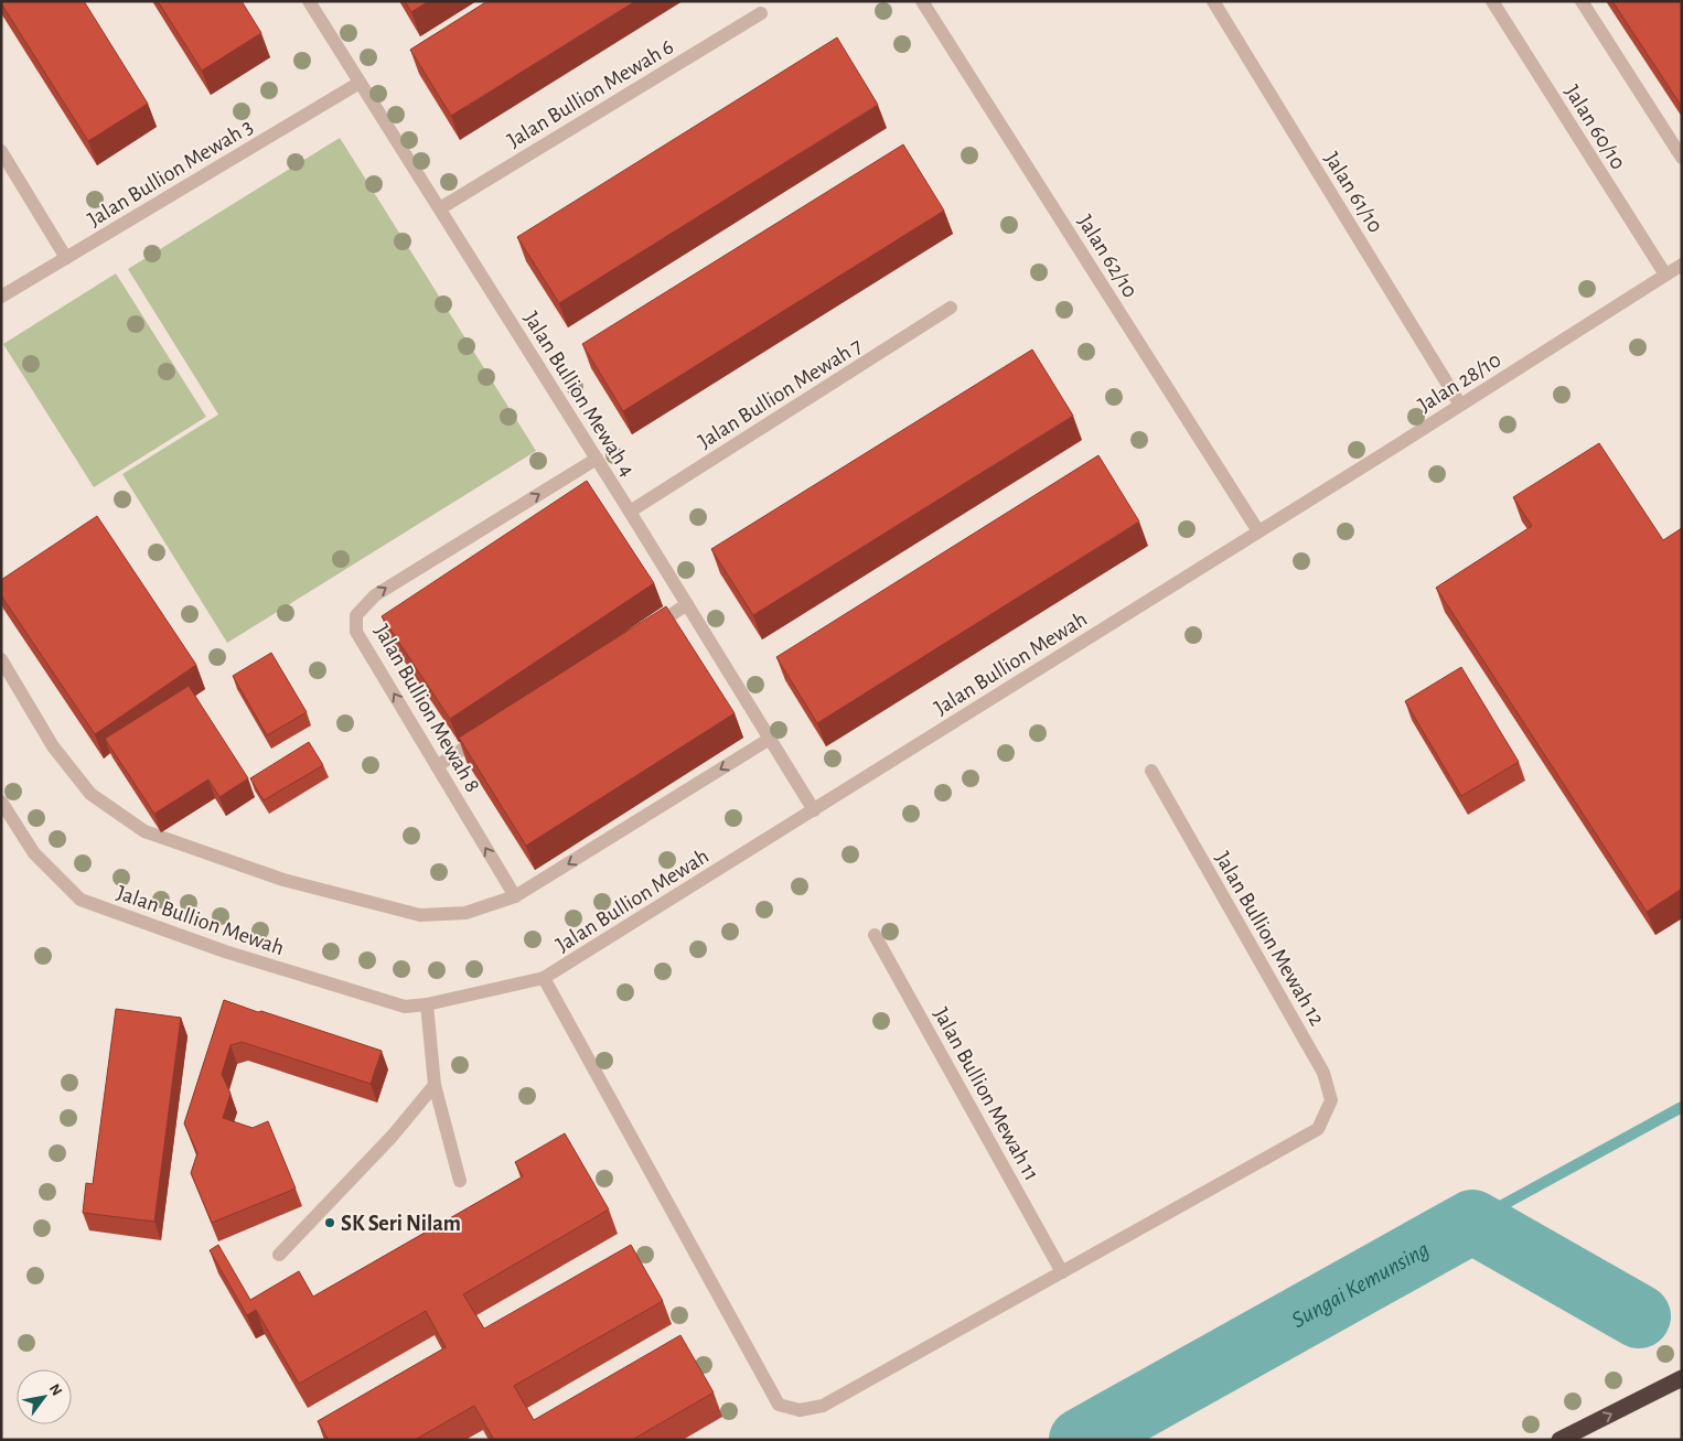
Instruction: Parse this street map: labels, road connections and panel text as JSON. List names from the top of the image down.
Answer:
{
  "streets": {
    "street": [
      "Jalan Bullion Mewah 6",
      "Jalan 60/10",
      "Jalan Bullion Mewah 3",
      "Jalan 61/10",
      "Jalan 62/10",
      "Jalan 28/10",
      "Jalan Bullion Mewah 7",
      "Jalan Bullion Mewah 4",
      "Jalan Bullion Mewah",
      "Jalan Bullion Mewah 8",
      "Jalan Bullion Mewah 12",
      "Jalan Bullion Mewah 11"
    ]
  },
  "crossings": [
    ["Jalan Bullion Mewah 6", "Jalan Bullion Mewah 4"],
    ["Jalan 60/10", "Jalan 28/10"],
    ["Jalan Bullion Mewah 3", "Jalan Bullion Mewah 4"],
    ["Jalan 61/10", "Jalan 28/10"],
    ["Jalan 62/10", "Jalan 28/10"],
    ["Jalan 62/10", "Jalan Bullion Mewah"],
    ["Jalan 28/10", "Jalan Bullion Mewah"],
    ["Jalan Bullion Mewah 7", "Jalan Bullion Mewah 4"],
    ["Jalan Bullion Mewah 4", "Jalan Bullion Mewah"],
    ["Jalan Bullion Mewah 4", "Jalan Bullion Mewah 8"],
    ["Jalan Bullion Mewah 12", "Jalan Bullion Mewah 11"]
  ],
  "water": ["Sungai Kemunsing"],
  "places": ["SK Seri Nilam"],
  "north": "top right"
}
